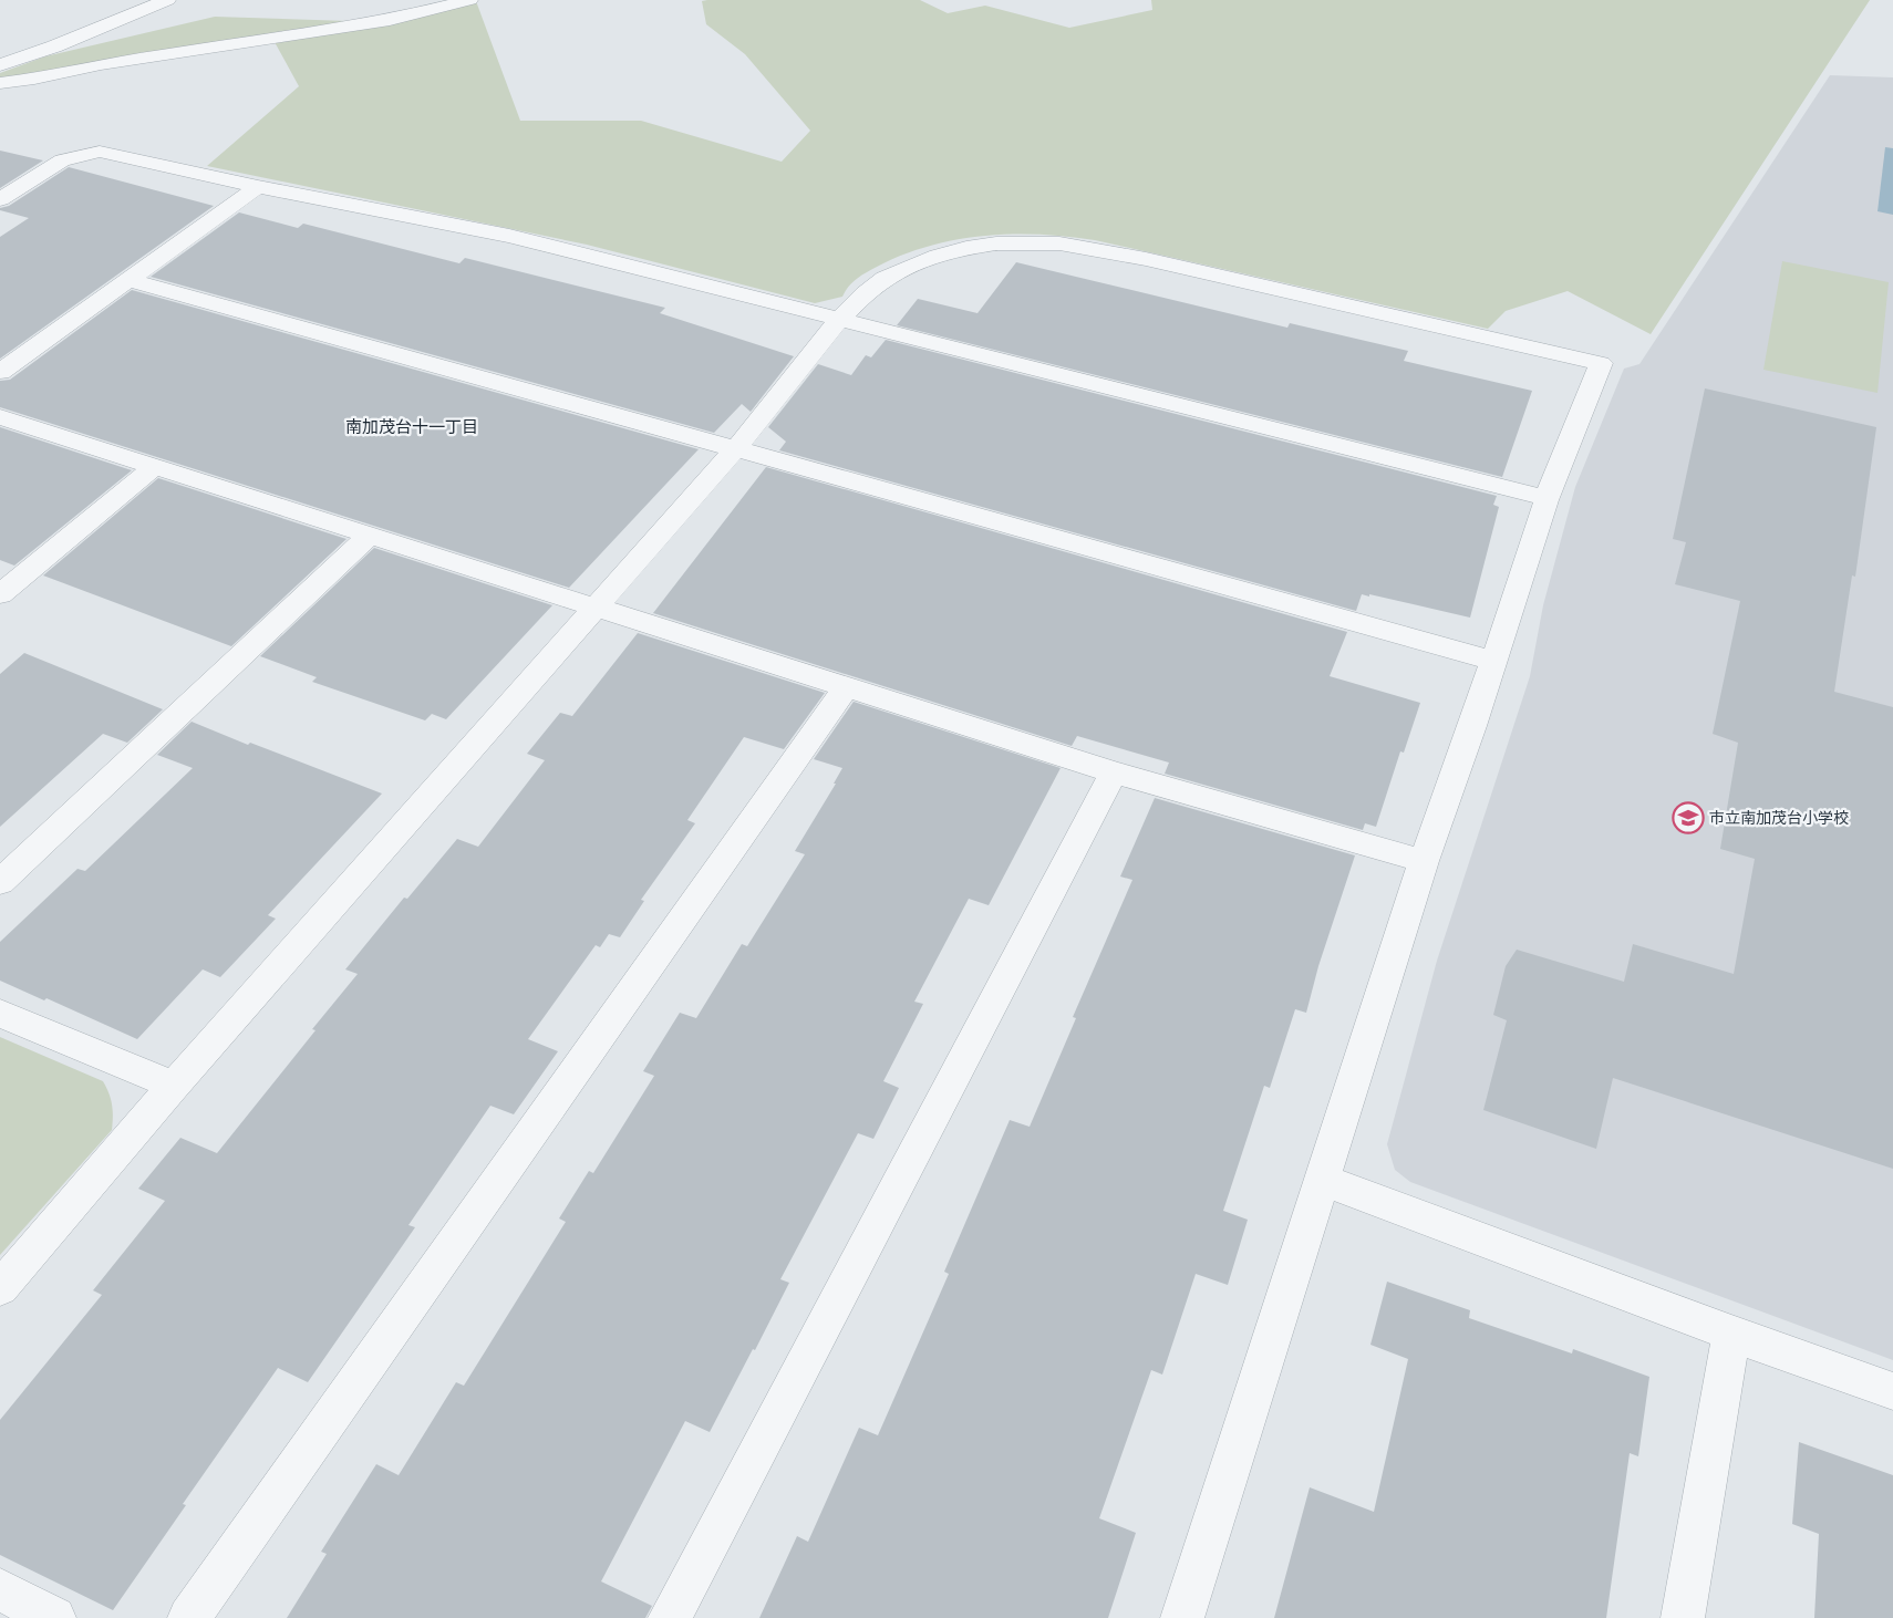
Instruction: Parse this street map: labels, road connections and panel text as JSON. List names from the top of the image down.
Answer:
{
  "districts": ["南加茂台十一丁目"],
  "places": {
    "school or university": ["市立南加茂台小学校"]
  }
}
